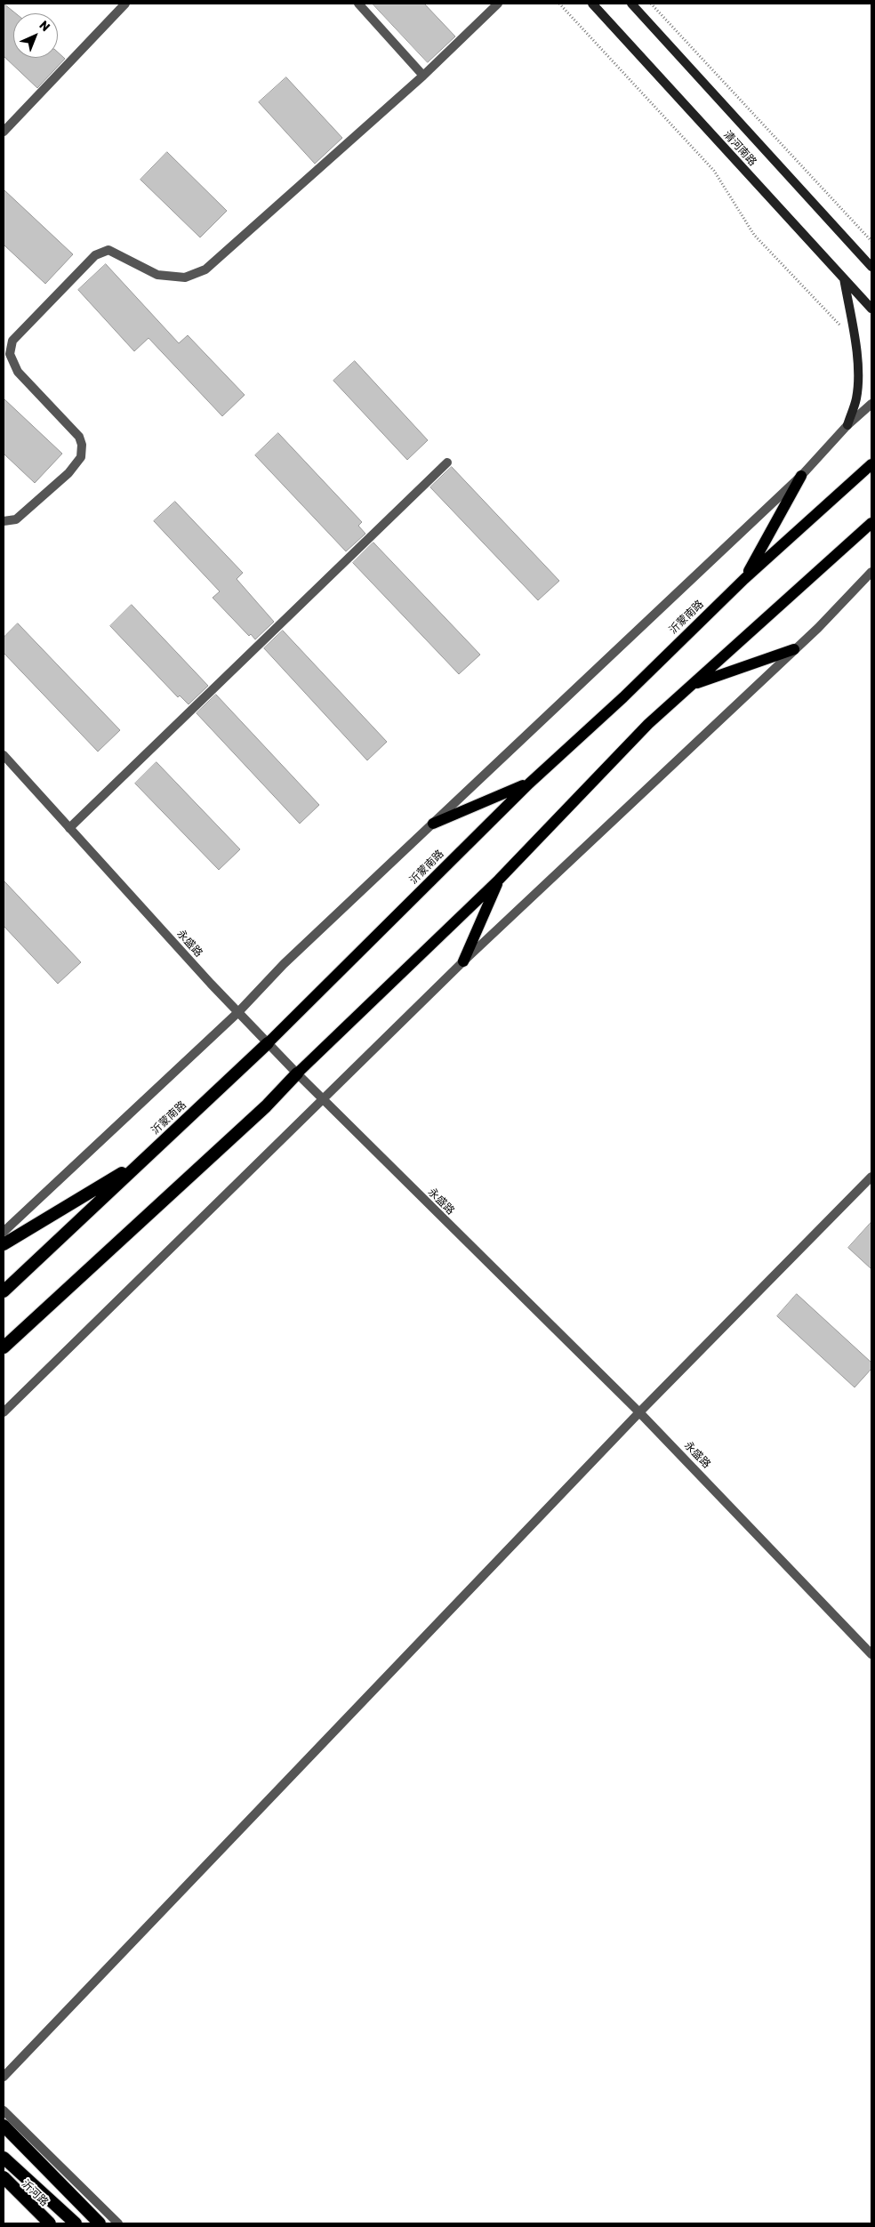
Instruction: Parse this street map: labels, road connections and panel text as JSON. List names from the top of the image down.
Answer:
{
  "streets": {
    "highway": ["沂蒙南路"],
    "main road": ["清河南路"],
    "street": ["永盛路"]
  },
  "crossings": [
    ["沂蒙南路", "永盛路"]
  ],
  "north": "top right"
}
